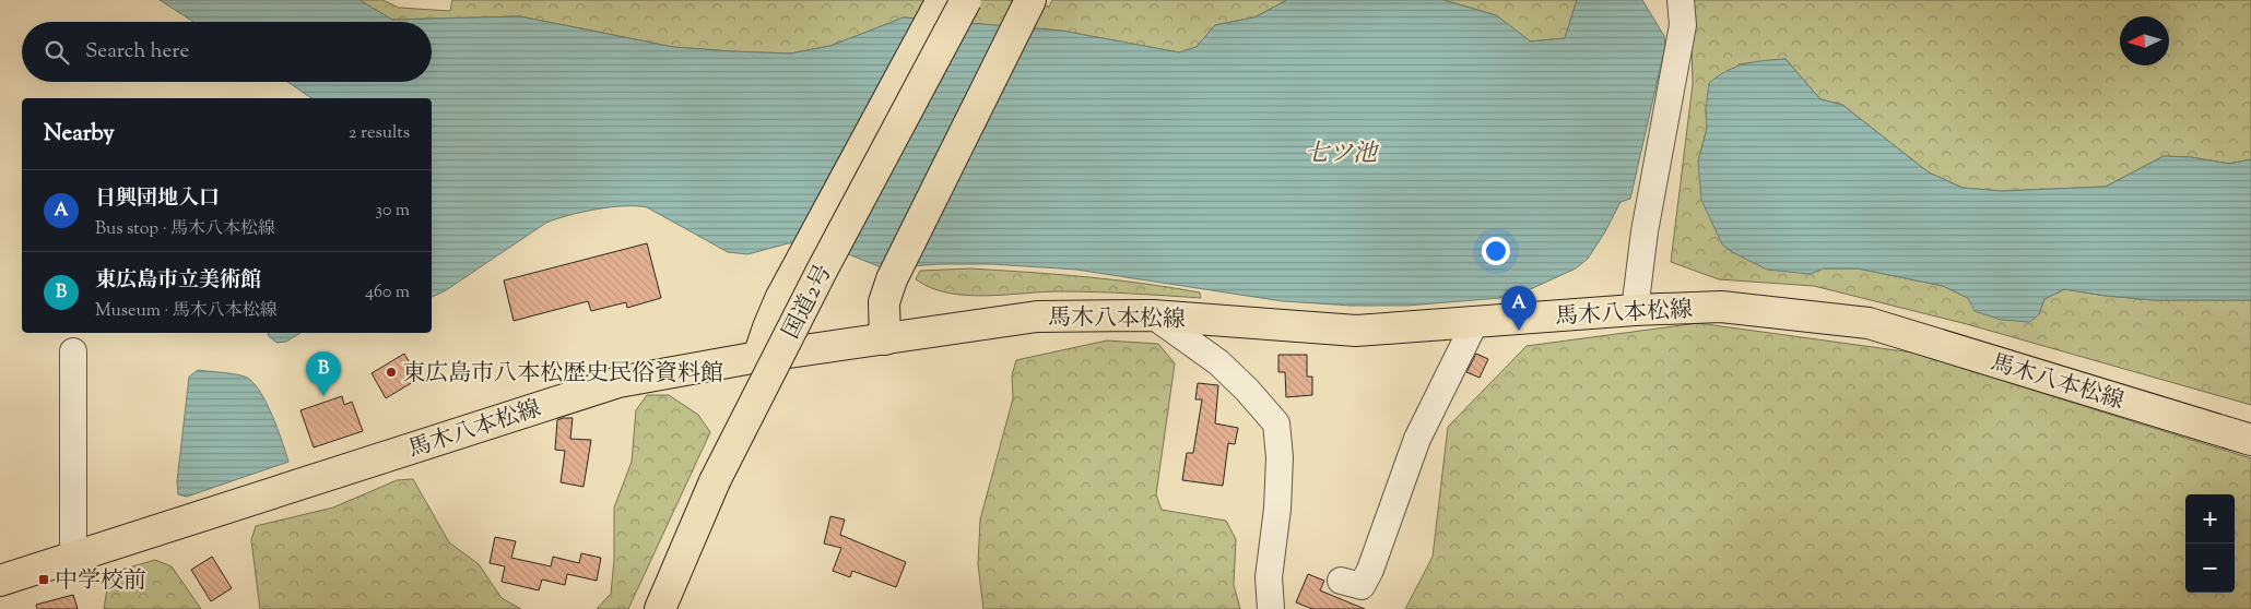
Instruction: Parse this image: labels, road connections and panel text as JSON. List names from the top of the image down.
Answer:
{
  "streets": {
    "main road": ["国道2号", "馬木八本松線"]
  },
  "water": ["七ツ池"],
  "places": {
    "other": ["東広島市八本松歴史民俗資料館"],
    "transit": ["中学校前"]
  },
  "north": "left",
  "page": {
    "search": "Search here",
    "heading": ["Nearby", "2 results"],
    "list": [
      {
        "mark": "A",
        "name": "日興団地入口",
        "note": "Bus stop · 馬木八本松線",
        "value": "30 m"
      },
      {
        "mark": "B",
        "name": "東広島市立美術館",
        "note": "Museum · 馬木八本松線",
        "value": "460 m"
      }
    ],
    "pins": ["A", "B"],
    "map_buttons": ["+", "−"]
  }
}
